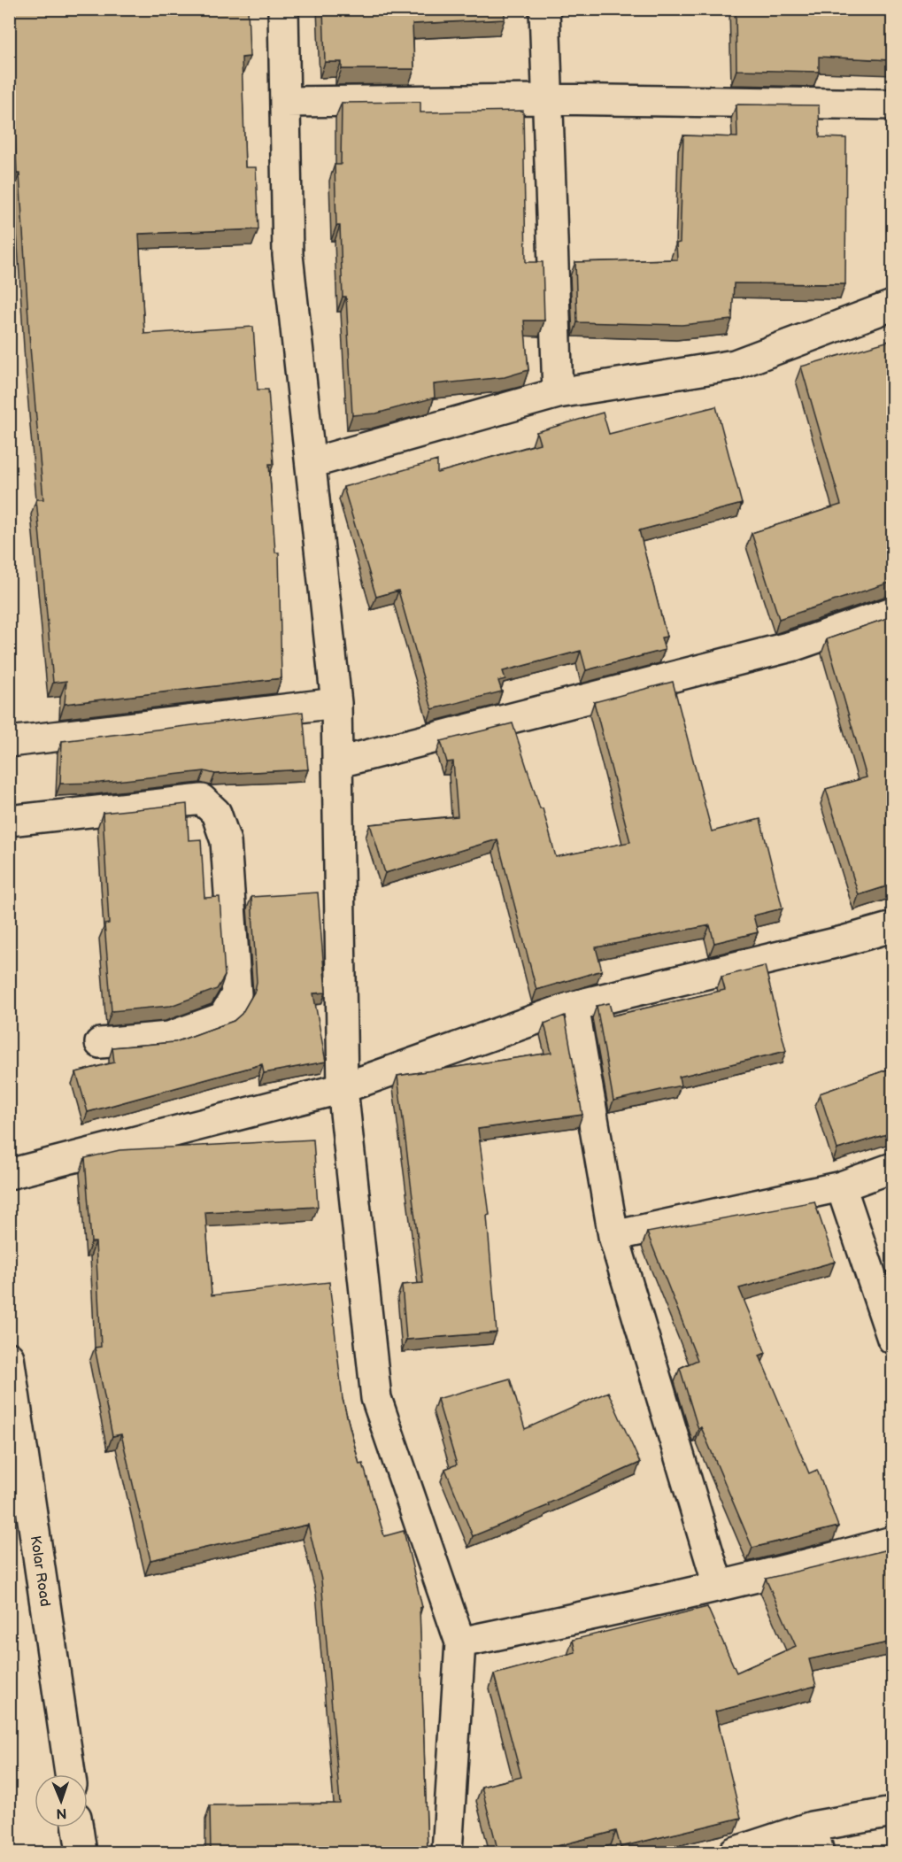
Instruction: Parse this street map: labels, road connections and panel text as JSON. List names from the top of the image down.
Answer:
{
  "streets": {
    "street": ["Kolar Road"]
  },
  "north": "bottom"
}
